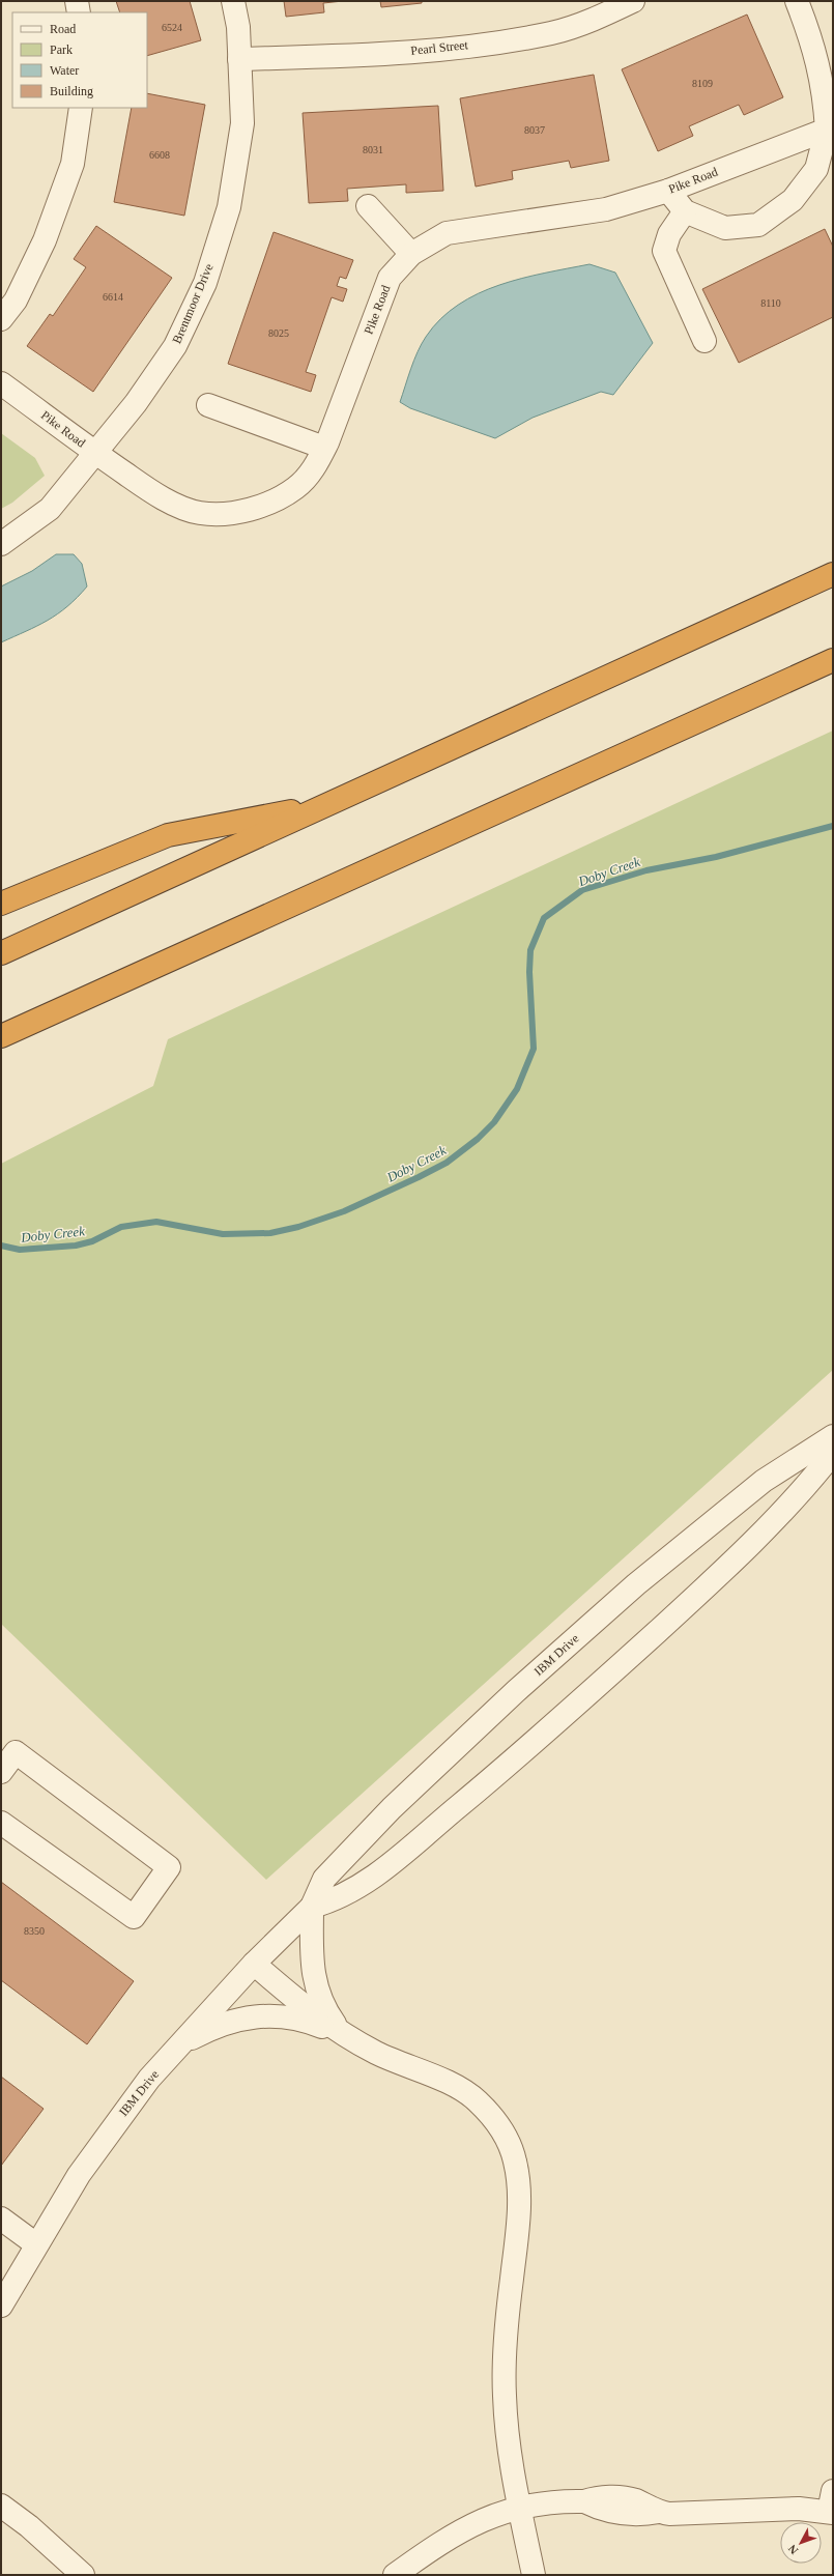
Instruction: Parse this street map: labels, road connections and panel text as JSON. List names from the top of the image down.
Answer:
{
  "streets": {
    "street": [
      "Pearl Street",
      "Pike Road",
      "Brentmoor Drive",
      "IBM Drive"
    ]
  },
  "crossings": [
    ["Pearl Street", "Brentmoor Drive"],
    ["Pike Road", "Brentmoor Drive"]
  ],
  "water": ["Doby Creek"],
  "house_numbers": [
    "6524",
    "8109",
    "8037",
    "8031",
    "6608",
    "6614",
    "8110",
    "8025",
    "8350"
  ],
  "legend": [
    "Road",
    "Park",
    "Water",
    "Building"
  ],
  "north": "bottom left"
}
